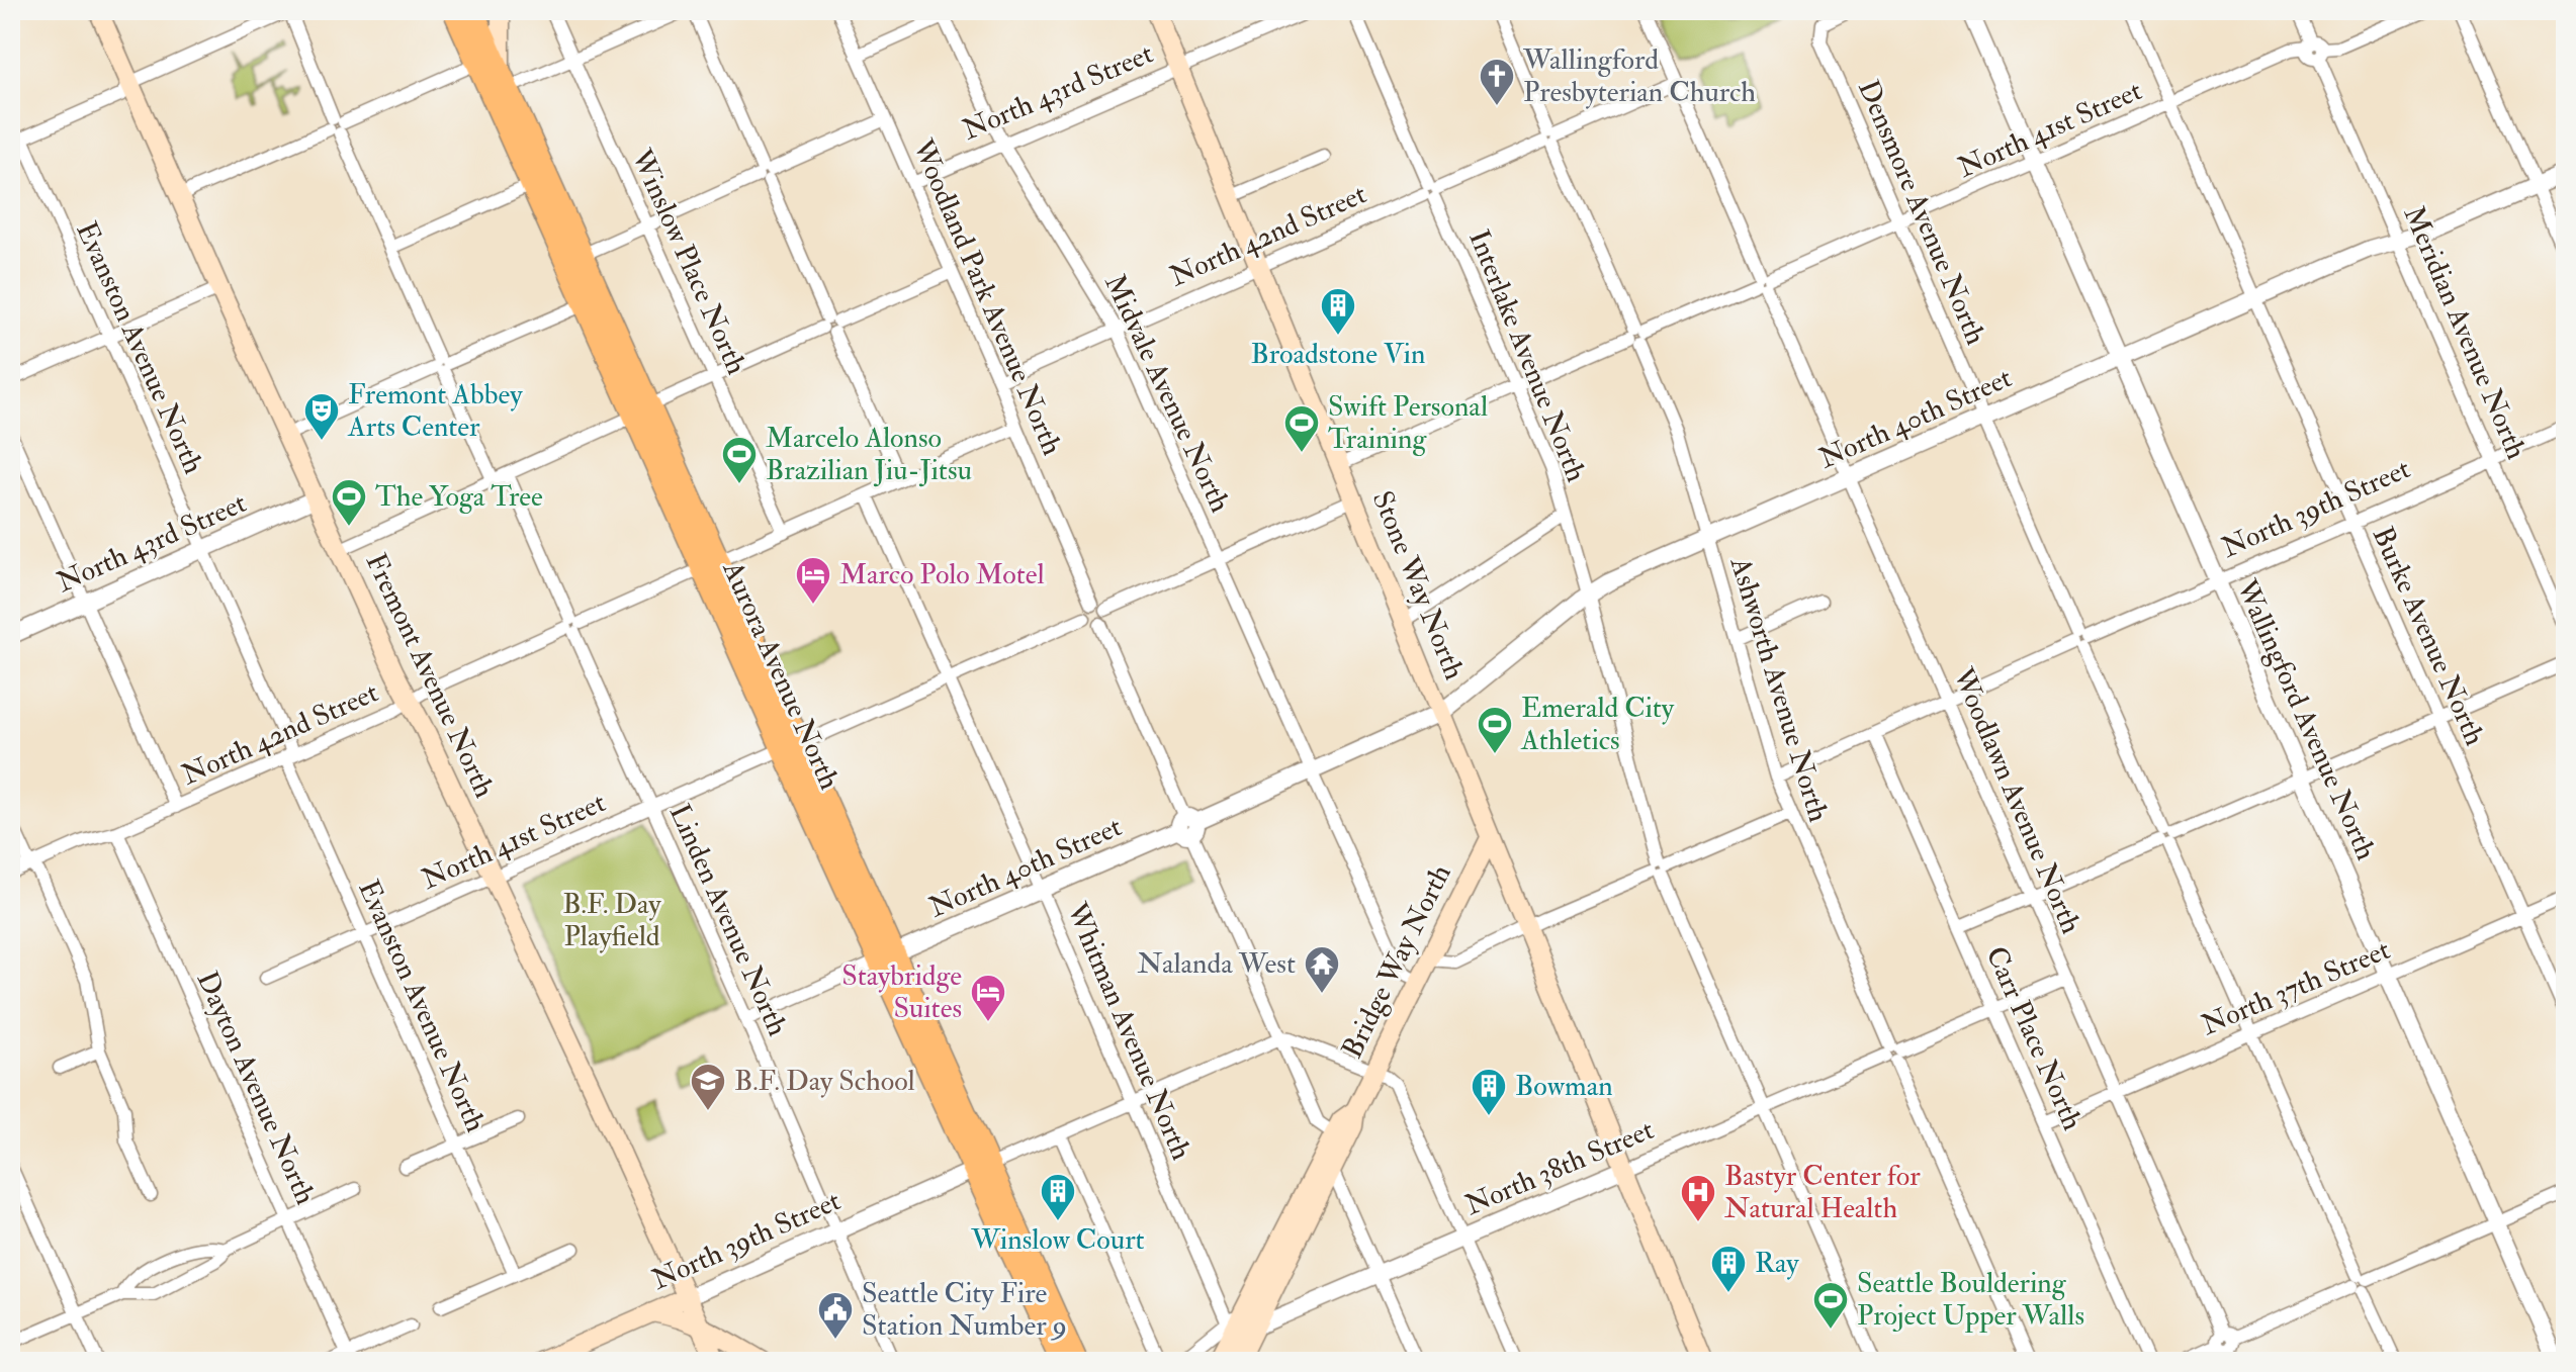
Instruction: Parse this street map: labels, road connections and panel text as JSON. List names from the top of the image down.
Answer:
{
  "streets": {
    "highway": ["Aurora Avenue North"],
    "main road": [
      "North 39th Street",
      "Stone Way North",
      "Fremont Avenue North",
      "Bridge Way North"
    ],
    "street": [
      "North 43rd Street",
      "North 41st Street",
      "Densmore Avenue North",
      "North 42nd Street",
      "Winslow Place North",
      "Woodland Park Avenue North",
      "Meridian Avenue North",
      "Evanston Avenue North",
      "Interlake Avenue North",
      "Midvale Avenue North",
      "North 40th Street",
      "Burke Avenue North",
      "Ashworth Avenue North",
      "Wallingford Avenue North",
      "Woodlawn Avenue North",
      "Linden Avenue North",
      "North 37th Street",
      "Whitman Avenue North",
      "Carr Place North",
      "Dayton Avenue North",
      "North 38th Street"
    ]
  },
  "crossings": [
    ["North 43rd Street", "Woodland Park Avenue North"],
    ["North 43rd Street", "Evanston Avenue North"],
    ["North 43rd Street", "Midvale Avenue North"],
    ["North 43rd Street", "Stone Way North"],
    ["North 43rd Street", "Fremont Avenue North"],
    ["North 41st Street", "Densmore Avenue North"],
    ["North 41st Street", "Woodland Park Avenue North"],
    ["North 41st Street", "Meridian Avenue North"],
    ["North 41st Street", "Evanston Avenue North"],
    ["North 41st Street", "Interlake Avenue North"],
    ["North 41st Street", "Stone Way North"],
    ["North 41st Street", "Burke Avenue North"],
    ["North 41st Street", "Fremont Avenue North"],
    ["North 41st Street", "Aurora Avenue North"],
    ["North 41st Street", "Ashworth Avenue North"],
    ["North 41st Street", "Wallingford Avenue North"],
    ["North 41st Street", "Woodlawn Avenue North"],
    ["North 41st Street", "Linden Avenue North"],
    ["North 41st Street", "Whitman Avenue North"],
    ["Densmore Avenue North", "North 40th Street"],
    ["Densmore Avenue North", "North 39th Street"],
    ["Densmore Avenue North", "North 37th Street"],
    ["North 42nd Street", "Winslow Place North"],
    ["North 42nd Street", "Woodland Park Avenue North"],
    ["North 42nd Street", "Evanston Avenue North"],
    ["North 42nd Street", "Interlake Avenue North"],
    ["North 42nd Street", "Midvale Avenue North"],
    ["North 42nd Street", "Stone Way North"],
    ["North 42nd Street", "Fremont Avenue North"],
    ["North 42nd Street", "Aurora Avenue North"],
    ["North 42nd Street", "Ashworth Avenue North"],
    ["North 42nd Street", "Woodlawn Avenue North"],
    ["North 42nd Street", "Linden Avenue North"],
    ["North 42nd Street", "Whitman Avenue North"],
    ["North 42nd Street", "Dayton Avenue North"],
    ["Meridian Avenue North", "North 40th Street"],
    ["Meridian Avenue North", "North 39th Street"],
    ["Interlake Avenue North", "North 40th Street"],
    ["Interlake Avenue North", "North 38th Street"],
    ["Midvale Avenue North", "North 40th Street"],
    ["Midvale Avenue North", "Bridge Way North"],
    ["North 40th Street", "Stone Way North"],
    ["North 40th Street", "Burke Avenue North"],
    ["North 40th Street", "Aurora Avenue North"],
    ["North 40th Street", "Ashworth Avenue North"],
    ["North 40th Street", "Wallingford Avenue North"],
    ["North 40th Street", "Woodlawn Avenue North"],
    ["North 40th Street", "Linden Avenue North"],
    ["North 40th Street", "Whitman Avenue North"],
    ["North 39th Street", "Burke Avenue North"],
    ["North 39th Street", "Fremont Avenue North"],
    ["North 39th Street", "Aurora Avenue North"],
    ["North 39th Street", "Ashworth Avenue North"],
    ["North 39th Street", "Wallingford Avenue North"],
    ["North 39th Street", "Woodlawn Avenue North"],
    ["North 39th Street", "Linden Avenue North"],
    ["North 39th Street", "Whitman Avenue North"],
    ["North 39th Street", "Carr Place North"],
    ["Stone Way North", "Bridge Way North"],
    ["Stone Way North", "North 38th Street"],
    ["Burke Avenue North", "North 37th Street"],
    ["Ashworth Avenue North", "North 38th Street"],
    ["Wallingford Avenue North", "North 37th Street"],
    ["Woodlawn Avenue North", "North 37th Street"],
    ["Woodlawn Avenue North", "North 38th Street"],
    ["Bridge Way North", "Whitman Avenue North"],
    ["Bridge Way North", "North 38th Street"],
    ["North 37th Street", "Carr Place North"],
    ["Whitman Avenue North", "North 38th Street"],
    ["Carr Place North", "North 38th Street"]
  ],
  "parks": ["B.F. Day Playfield"],
  "places": {
    "church": ["Wallingford Presbyterian Church"],
    "building": [
      "Broadstone Vin",
      "Bowman",
      "Winslow Court",
      "Ray"
    ],
    "theatre": ["Fremont Abbey Arts Center"],
    "sports": [
      "Swift Personal Training",
      "Marcelo Alonso Brazilian Jiu-Jitsu",
      "The Yoga Tree",
      "Emerald City Athletics",
      "Seattle Bouldering Project Upper Walls"
    ],
    "hotel": ["Marco Polo Motel", "Staybridge Suites"],
    "temple": ["Nalanda West"],
    "school or university": ["B.F. Day School"],
    "hospital": ["Bastyr Center for Natural Health"],
    "public building": ["Seattle City Fire Station Number 9"]
  }
}
